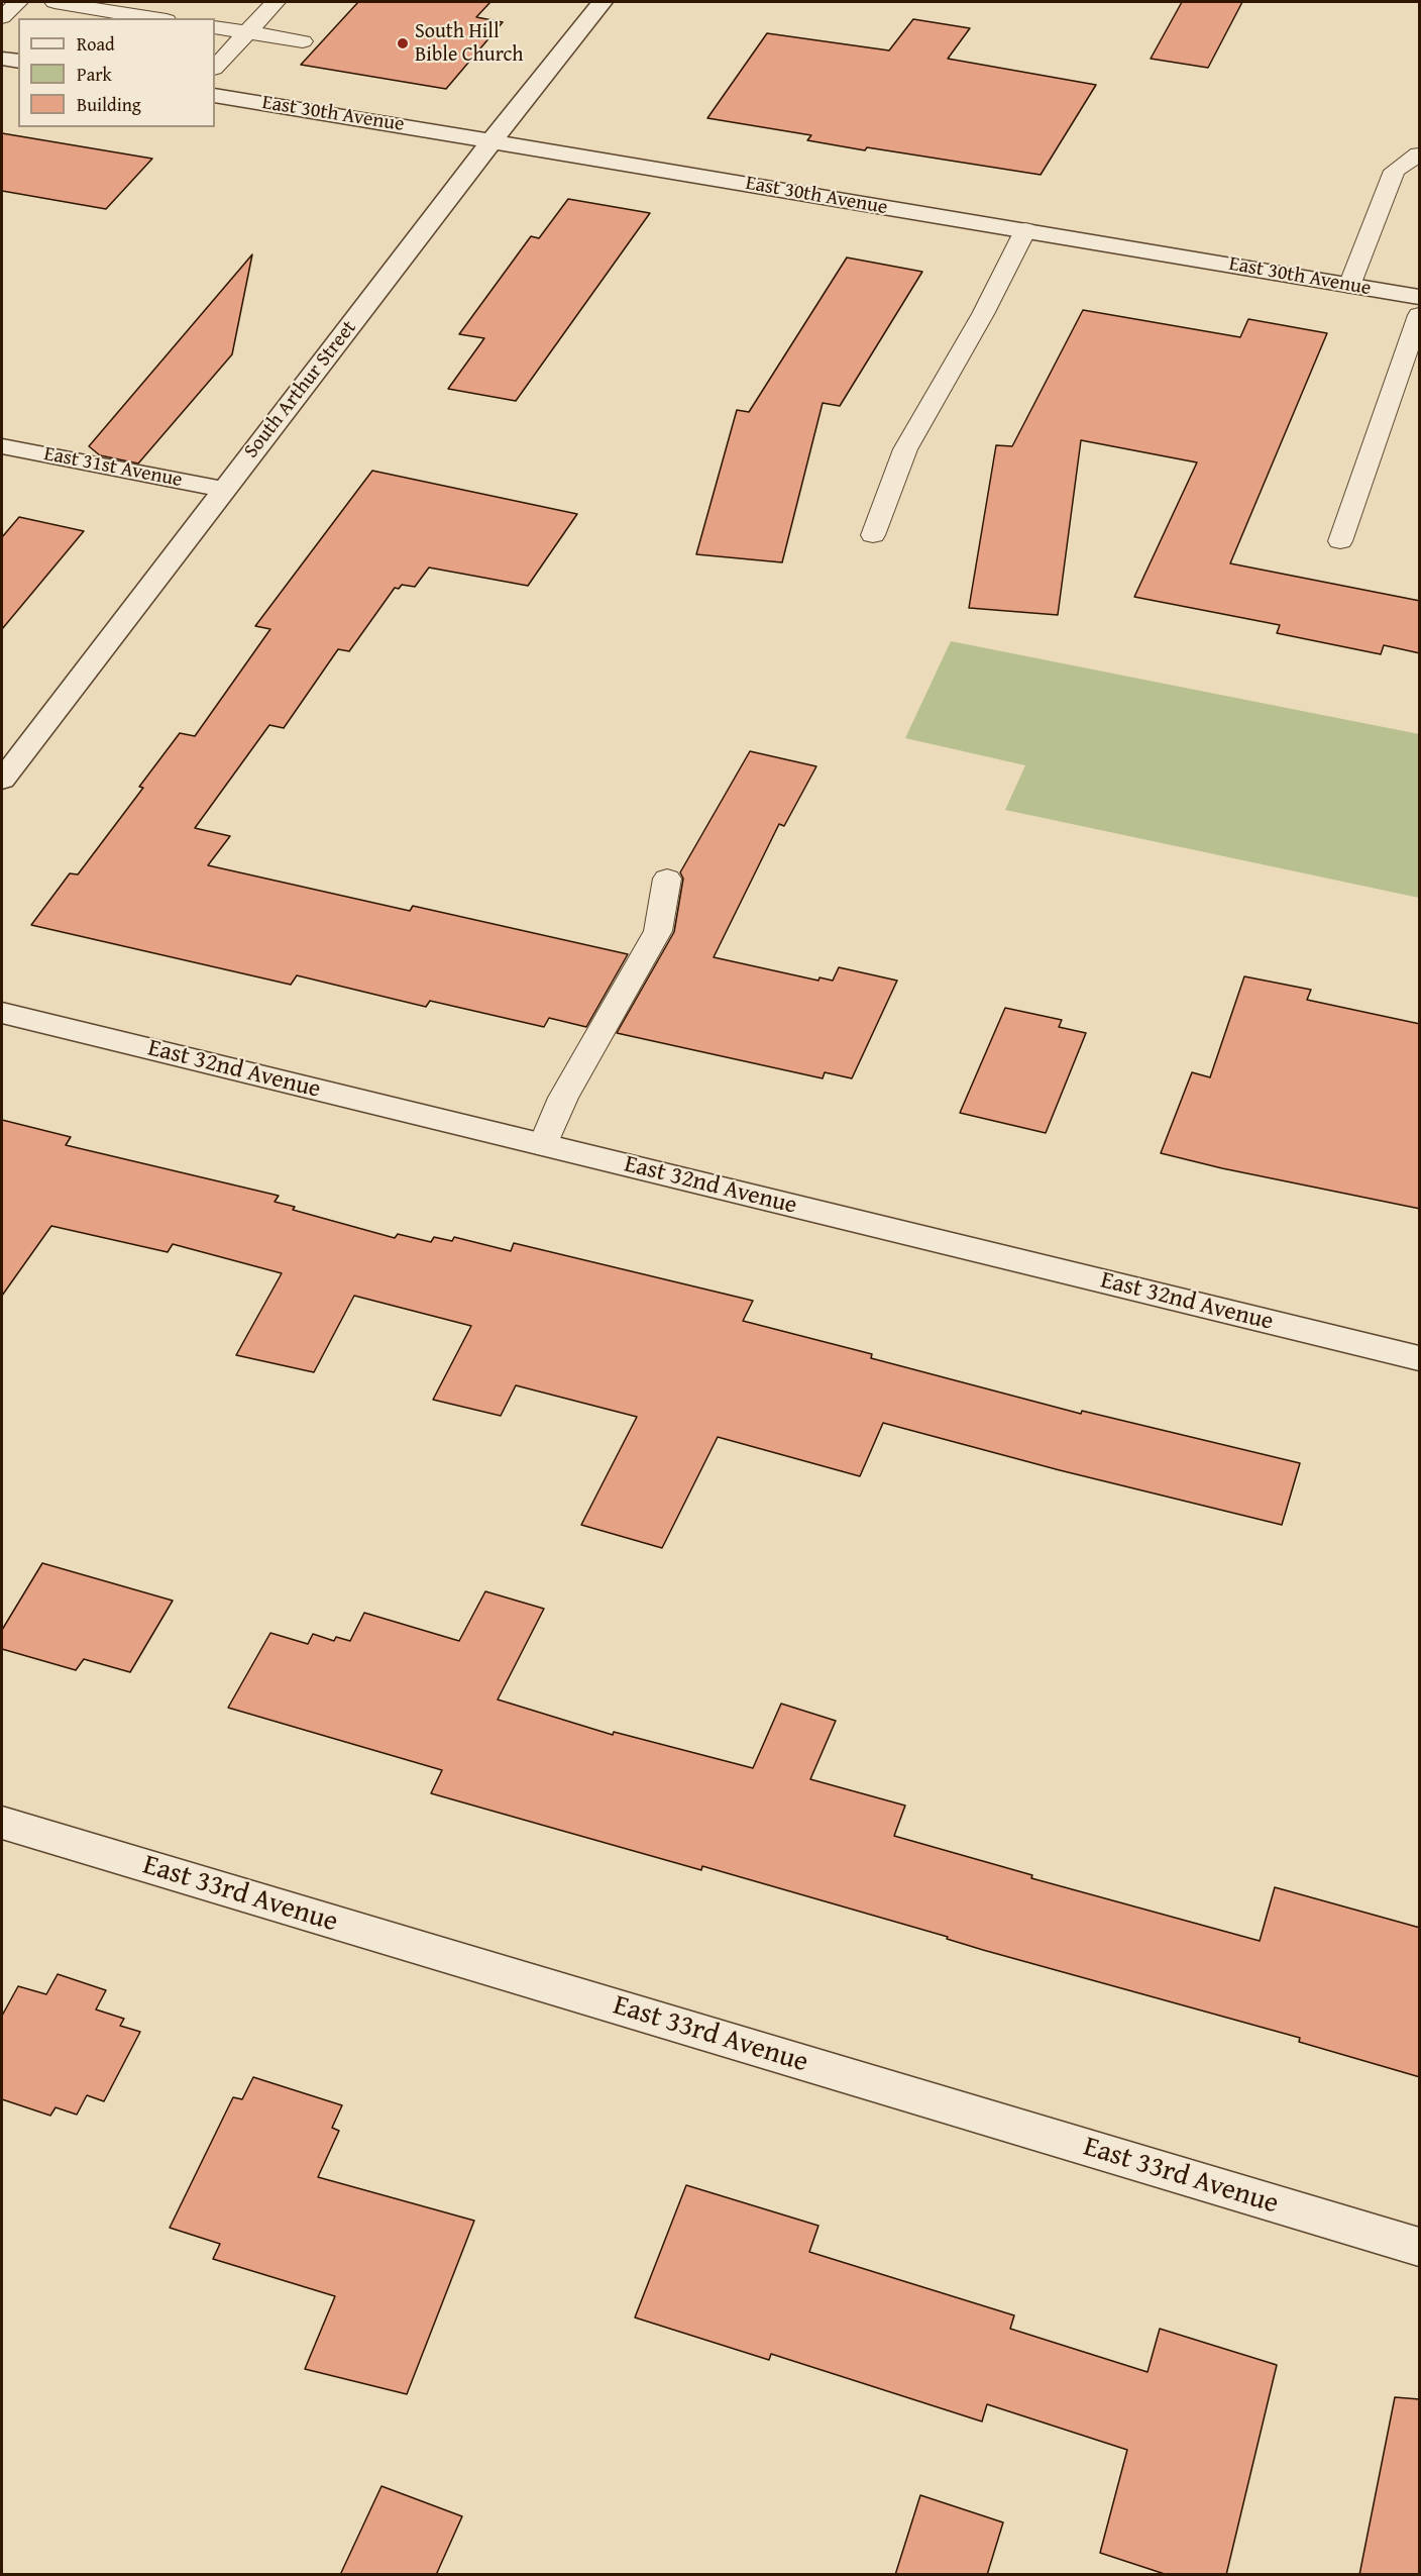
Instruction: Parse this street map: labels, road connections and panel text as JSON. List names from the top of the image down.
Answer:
{
  "streets": {
    "street": [
      "East 30th Avenue",
      "South Arthur Street",
      "East 31st Avenue",
      "East 32nd Avenue",
      "East 33rd Avenue"
    ]
  },
  "crossings": [
    ["East 30th Avenue", "South Arthur Street"],
    ["South Arthur Street", "East 31st Avenue"]
  ],
  "places": ["South Hill Bible Church"],
  "legend": ["Road", "Park", "Building"]
}
